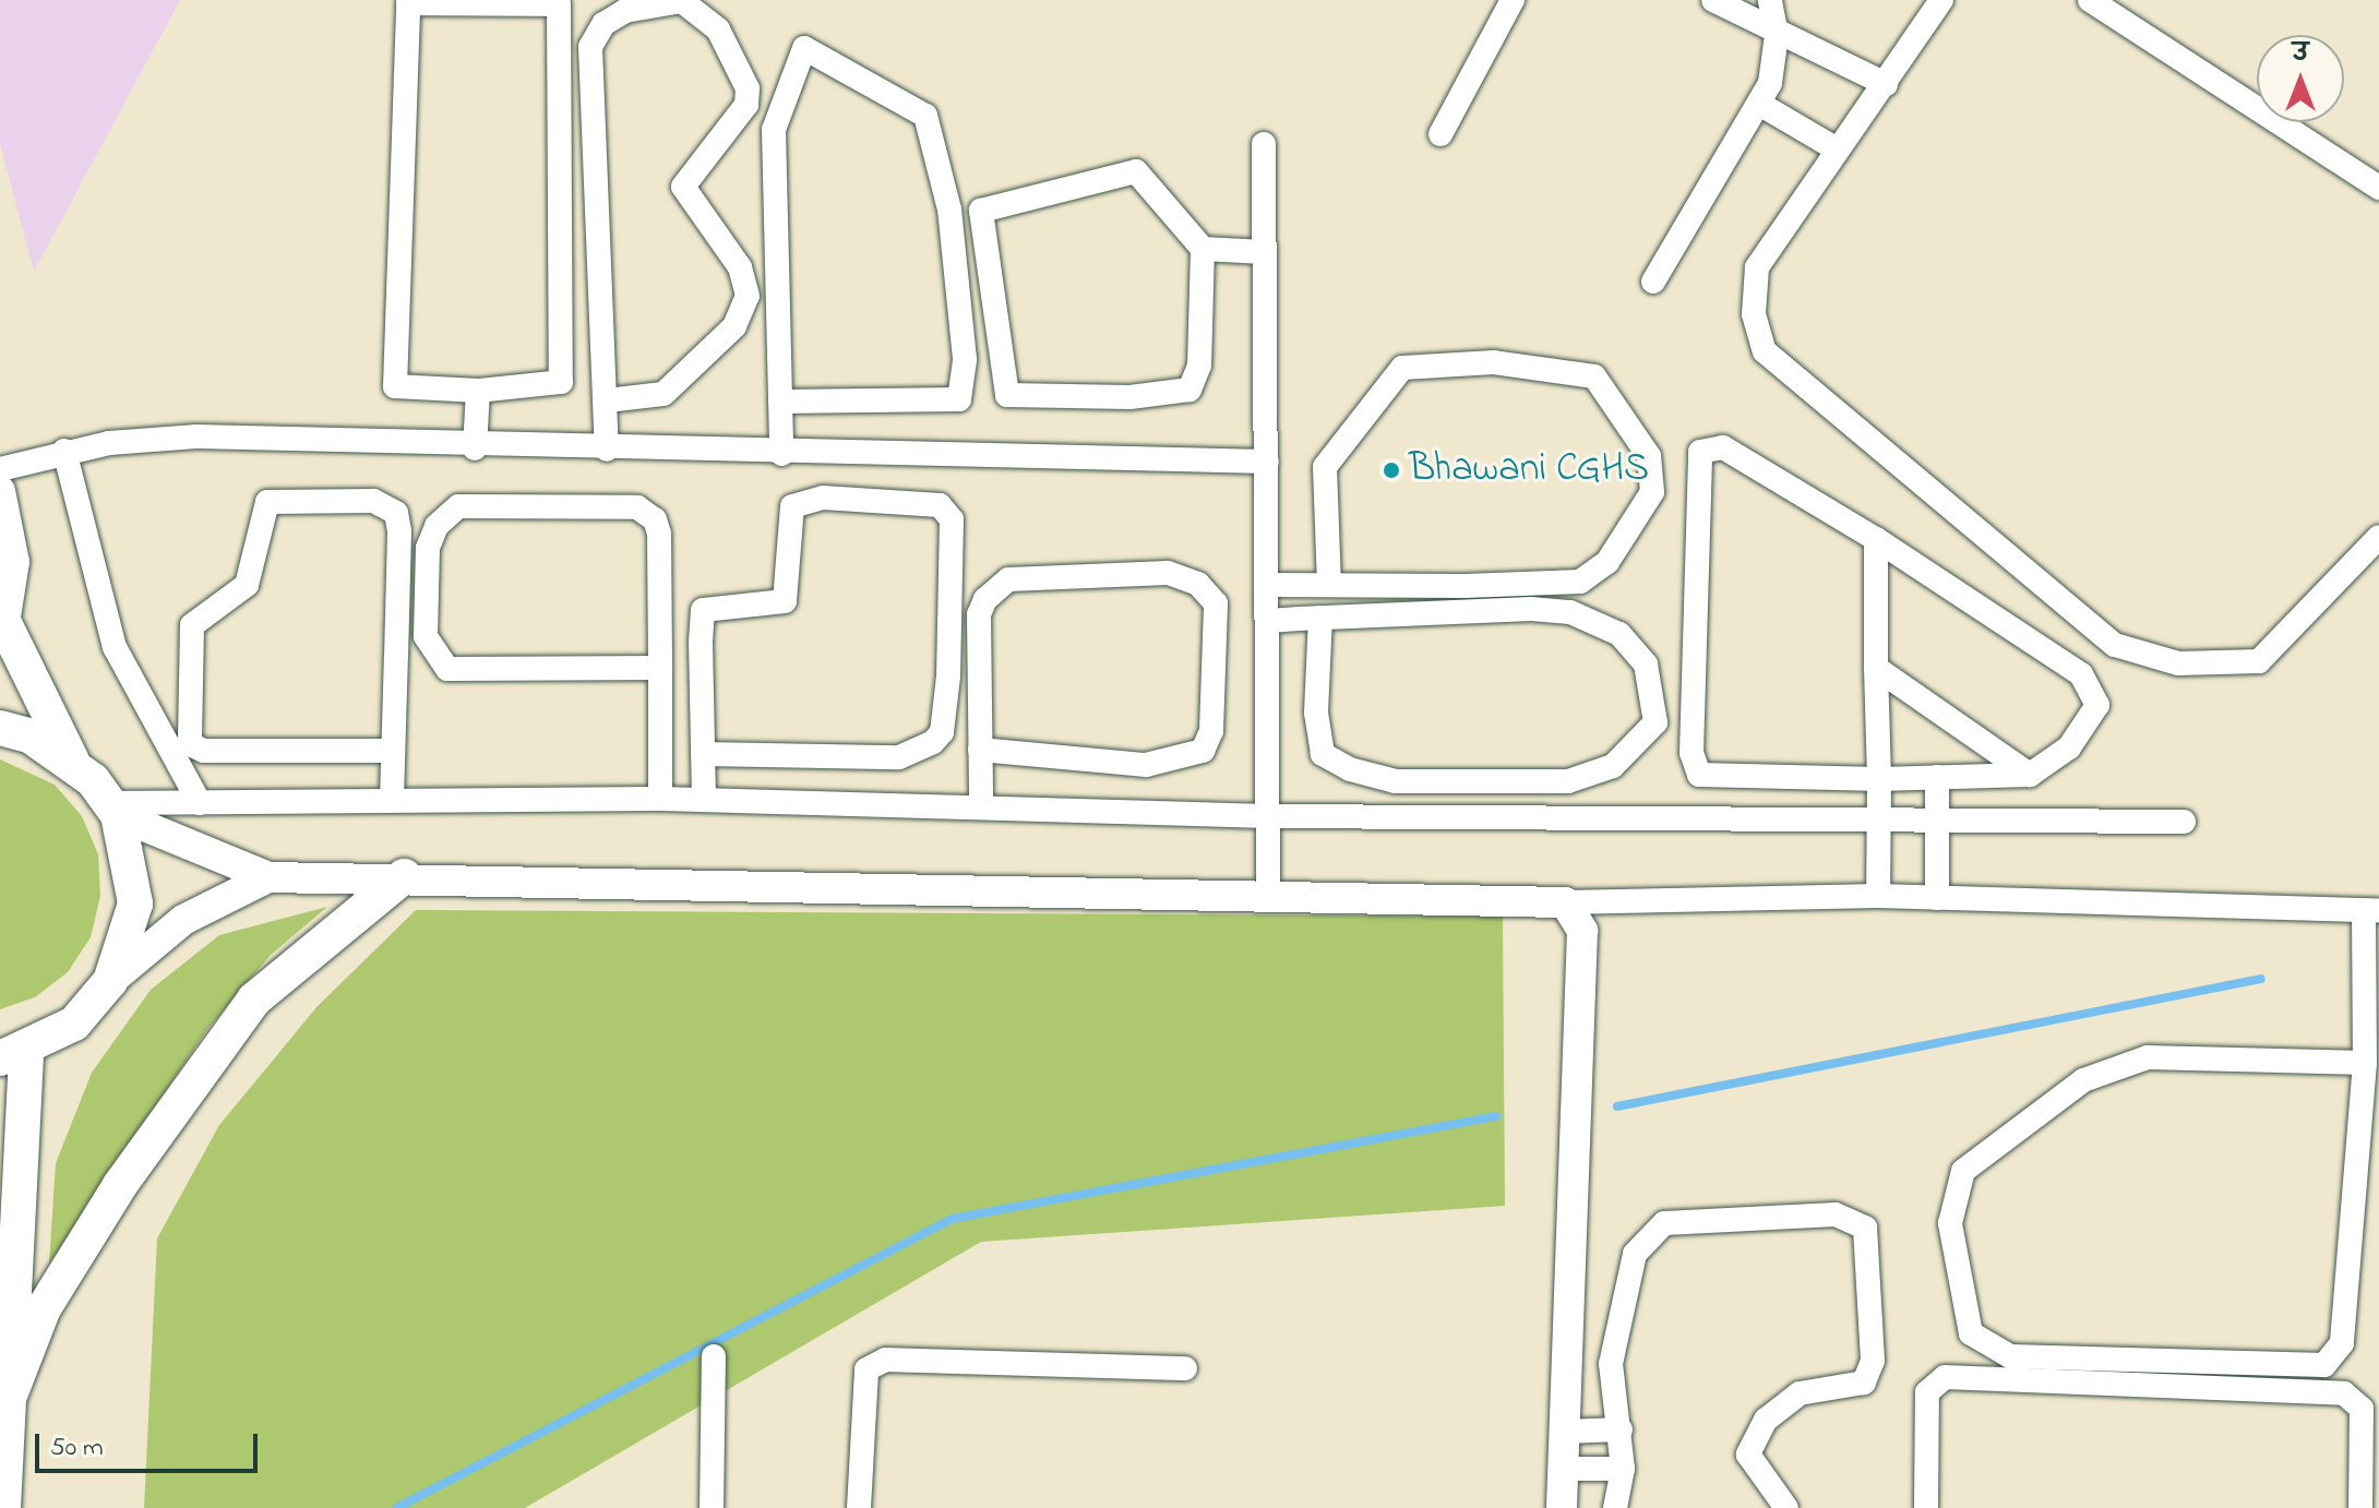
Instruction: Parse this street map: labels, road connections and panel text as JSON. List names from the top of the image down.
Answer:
{
  "places": ["Bhawani CGHS"],
  "scale_bar": "50 m",
  "north": "top"
}
